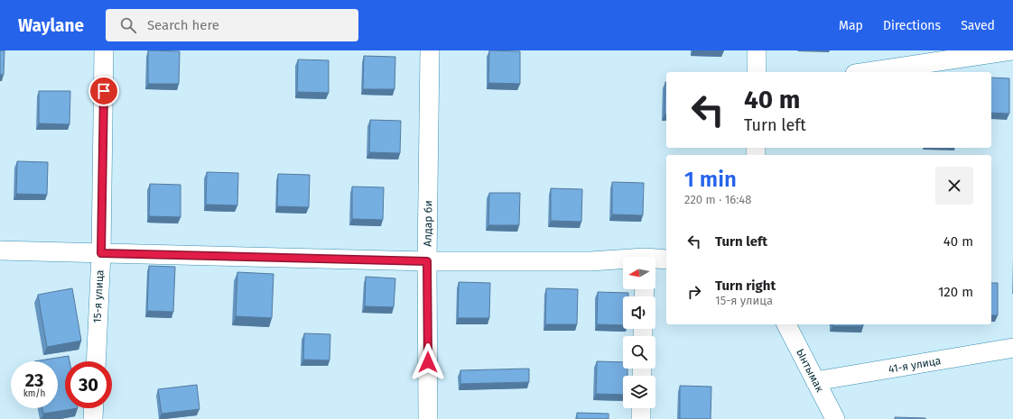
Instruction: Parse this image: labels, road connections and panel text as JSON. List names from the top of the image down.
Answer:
{
  "streets": {
    "street": [
      "Алдар би",
      "15-я улица",
      "41-я улица",
      "Ынтымак"
    ]
  },
  "crossings": [
    ["41-я улица", "Ынтымак"]
  ],
  "north": "left",
  "page": {
    "header": "Waylane",
    "search": "Search here",
    "nav": ["Map", "Directions", "Saved"],
    "turn": ["40 m", "Turn left"],
    "heading": ["1 min", "220 m · 16:48"],
    "list": [
      {
        "name": "Turn left",
        "value": "40 m"
      },
      {
        "name": "Turn right",
        "note": "15-я улица",
        "value": "120 m"
      }
    ],
    "speed": "23 km/h",
    "limit": "30"
  }
}
